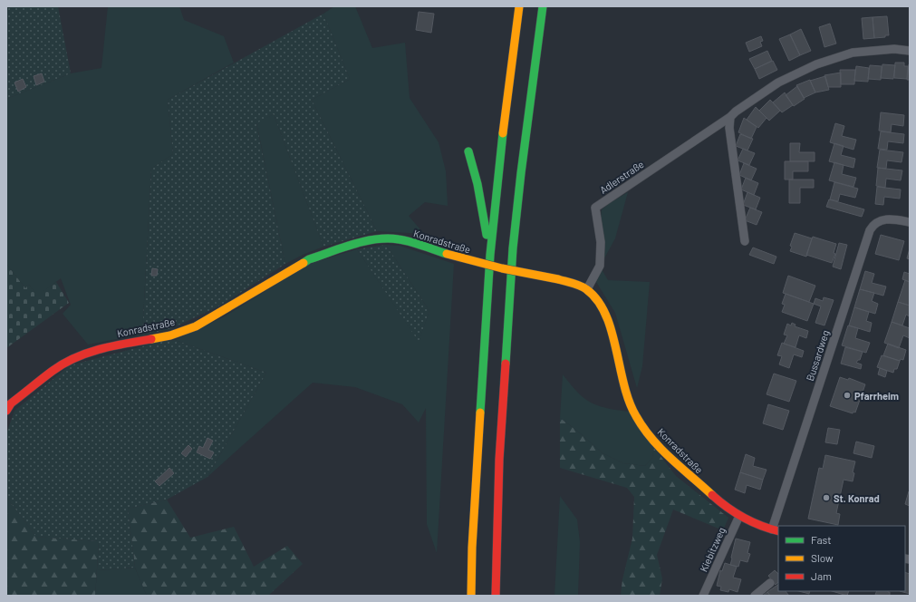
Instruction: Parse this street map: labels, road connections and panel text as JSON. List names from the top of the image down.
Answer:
{
  "streets": {
    "main road": ["Konradstraße"],
    "street": ["Adlerstraße", "Bussardweg", "Kiebitzweg"]
  },
  "crossings": [
    ["Adlerstraße", "Konradstraße"],
    ["Konradstraße", "Bussardweg"],
    ["Konradstraße", "Kiebitzweg"]
  ],
  "places": ["Pfarrheim", "St. Konrad"],
  "legend": ["Fast", "Slow", "Jam"]
}
